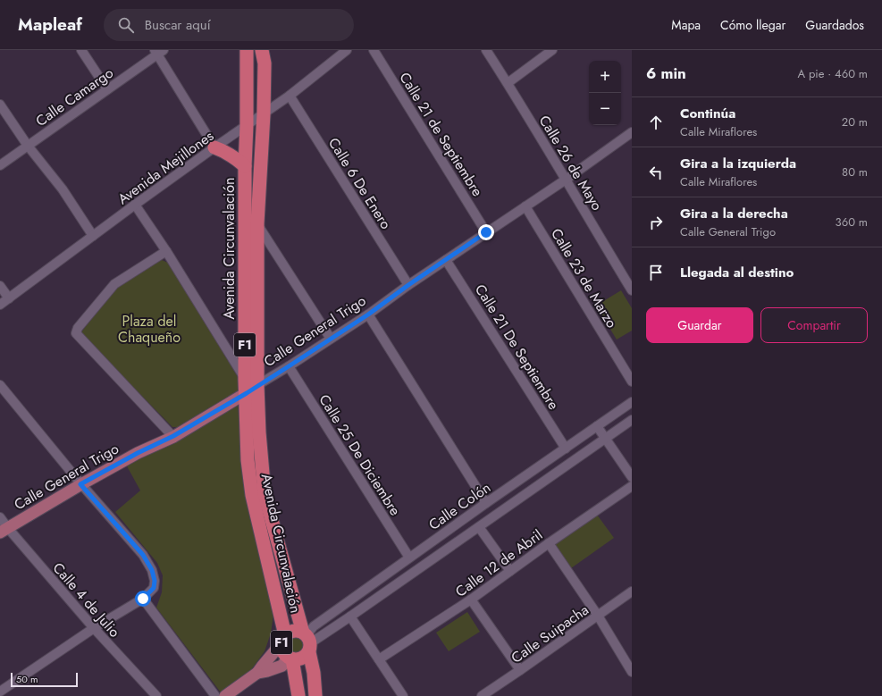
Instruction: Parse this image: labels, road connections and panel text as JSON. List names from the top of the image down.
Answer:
{
  "streets": {
    "highway": ["Avenida Circunvalación", "F1"],
    "main road": ["Calle General Trigo"],
    "street": [
      "Calle Camargo",
      "Calle 21 de Septiembre",
      "Calle 26 de Mayo",
      "Avenida Mejillones",
      "Calle 6 De Enero",
      "Calle 23 de Marzo",
      "Calle 21 De Septiembre",
      "Calle 25 De Diciembre",
      "Calle Colón",
      "Calle 12 de Abril",
      "Calle 4 de Julio",
      "Calle Suipacha"
    ]
  },
  "crossings": [
    ["Calle 21 de Septiembre", "Calle General Trigo"],
    ["Calle 26 de Mayo", "Calle General Trigo"],
    ["Avenida Mejillones", "Calle 6 De Enero"],
    ["Avenida Mejillones", "Avenida Circunvalación"],
    ["Calle 6 De Enero", "Calle General Trigo"],
    ["Avenida Circunvalación", "Calle General Trigo"],
    ["Avenida Circunvalación", "F1"],
    ["Avenida Circunvalación", "Calle Colón"],
    ["Calle 23 de Marzo", "Calle General Trigo"],
    ["Calle General Trigo", "Calle 21 De Septiembre"],
    ["Calle General Trigo", "Calle 25 De Diciembre"],
    ["Calle General Trigo", "Calle 4 de Julio"],
    ["F1", "Calle Colón"],
    ["Calle 21 De Septiembre", "Calle Colón"],
    ["Calle 25 De Diciembre", "Calle Colón"]
  ],
  "parks": ["Plaza del Chaqueño"],
  "scale_bar": "50 m",
  "page": {
    "header": "Mapleaf",
    "search": "Buscar aquí",
    "nav": ["Mapa", "Cómo llegar", "Guardados"],
    "heading": ["6 min", "A pie · 460 m"],
    "map_buttons": ["+", "−"],
    "list": [
      ["Continúa", "Calle Miraflores", "20 m"],
      ["Gira a la izquierda", "Calle Miraflores", "80 m"],
      ["Gira a la derecha", "Calle General Trigo", "360 m"],
      "Llegada al destino"
    ],
    "buttons": ["Guardar", "Compartir"],
    "scale": "50 m"
  }
}
